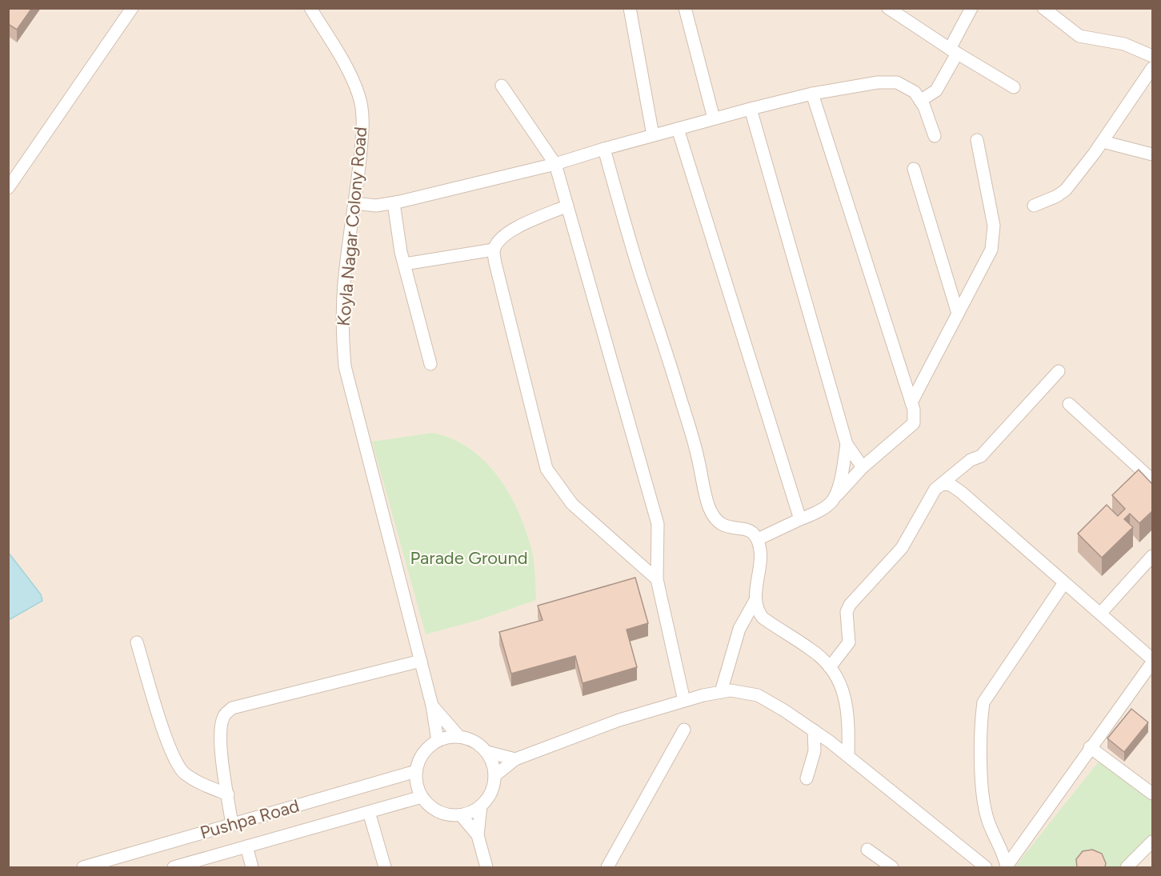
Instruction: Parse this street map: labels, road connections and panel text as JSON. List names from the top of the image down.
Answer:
{
  "streets": {
    "street": ["Koyla Nagar Colony Road", "Pushpa Road"]
  },
  "crossings": [
    ["Koyla Nagar Colony Road", "Pushpa Road"]
  ],
  "parks": ["Parade Ground"]
}
